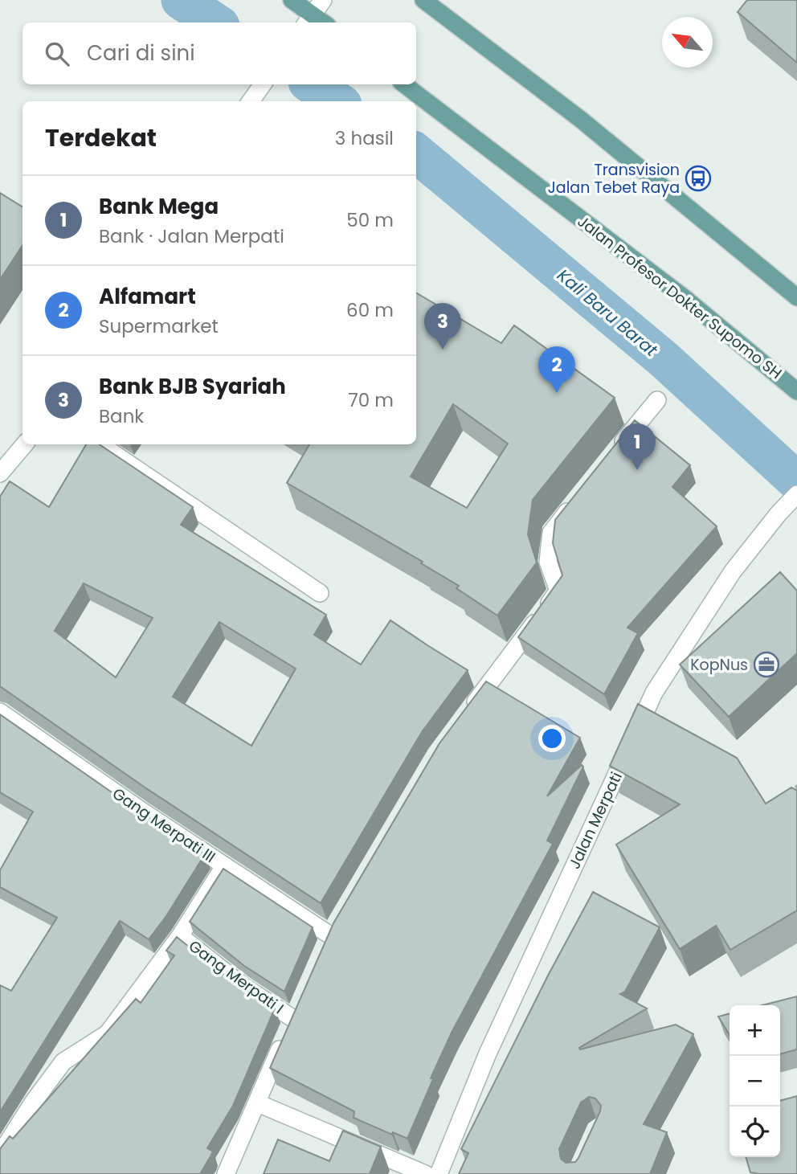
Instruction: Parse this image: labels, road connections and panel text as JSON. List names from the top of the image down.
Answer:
{
  "streets": {
    "main road": ["Jalan Profesor Dokter Supomo SH"],
    "street": ["Jalan Merpati", "Gang Merpati III", "Gang Merpati I"]
  },
  "water": ["Kali Baru Barat"],
  "places": {
    "bus stop": ["Transvision Jalan Tebet Raya"],
    "office": ["KopNus"]
  },
  "north": "top left",
  "page": {
    "search": "Cari di sini",
    "heading": ["Terdekat", "3 hasil"],
    "list": [
      {
        "mark": "1",
        "name": "Bank Mega",
        "note": "Bank · Jalan Merpati",
        "value": "50 m"
      },
      {
        "mark": "2",
        "name": "Alfamart",
        "note": "Supermarket",
        "value": "60 m"
      },
      {
        "mark": "3",
        "name": "Bank BJB Syariah",
        "note": "Bank",
        "value": "70 m"
      }
    ],
    "pins": ["3", "2", "1"],
    "map_buttons": ["+", "−"]
  }
}
